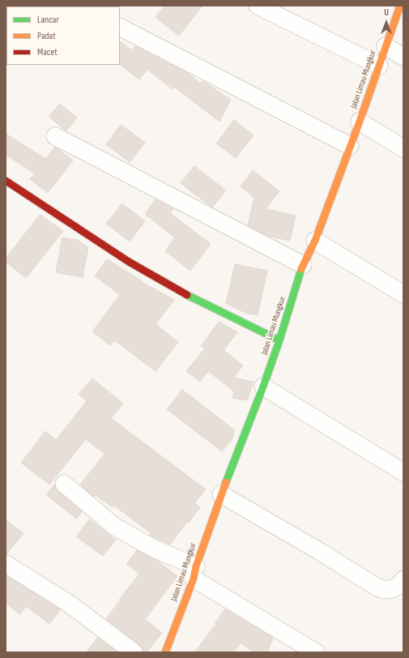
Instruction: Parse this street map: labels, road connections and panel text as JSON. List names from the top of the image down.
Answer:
{
  "streets": {
    "street": ["Jalan Limau Mungkur"]
  },
  "legend": ["Lancar", "Padat", "Macet"],
  "north": "top"
}
